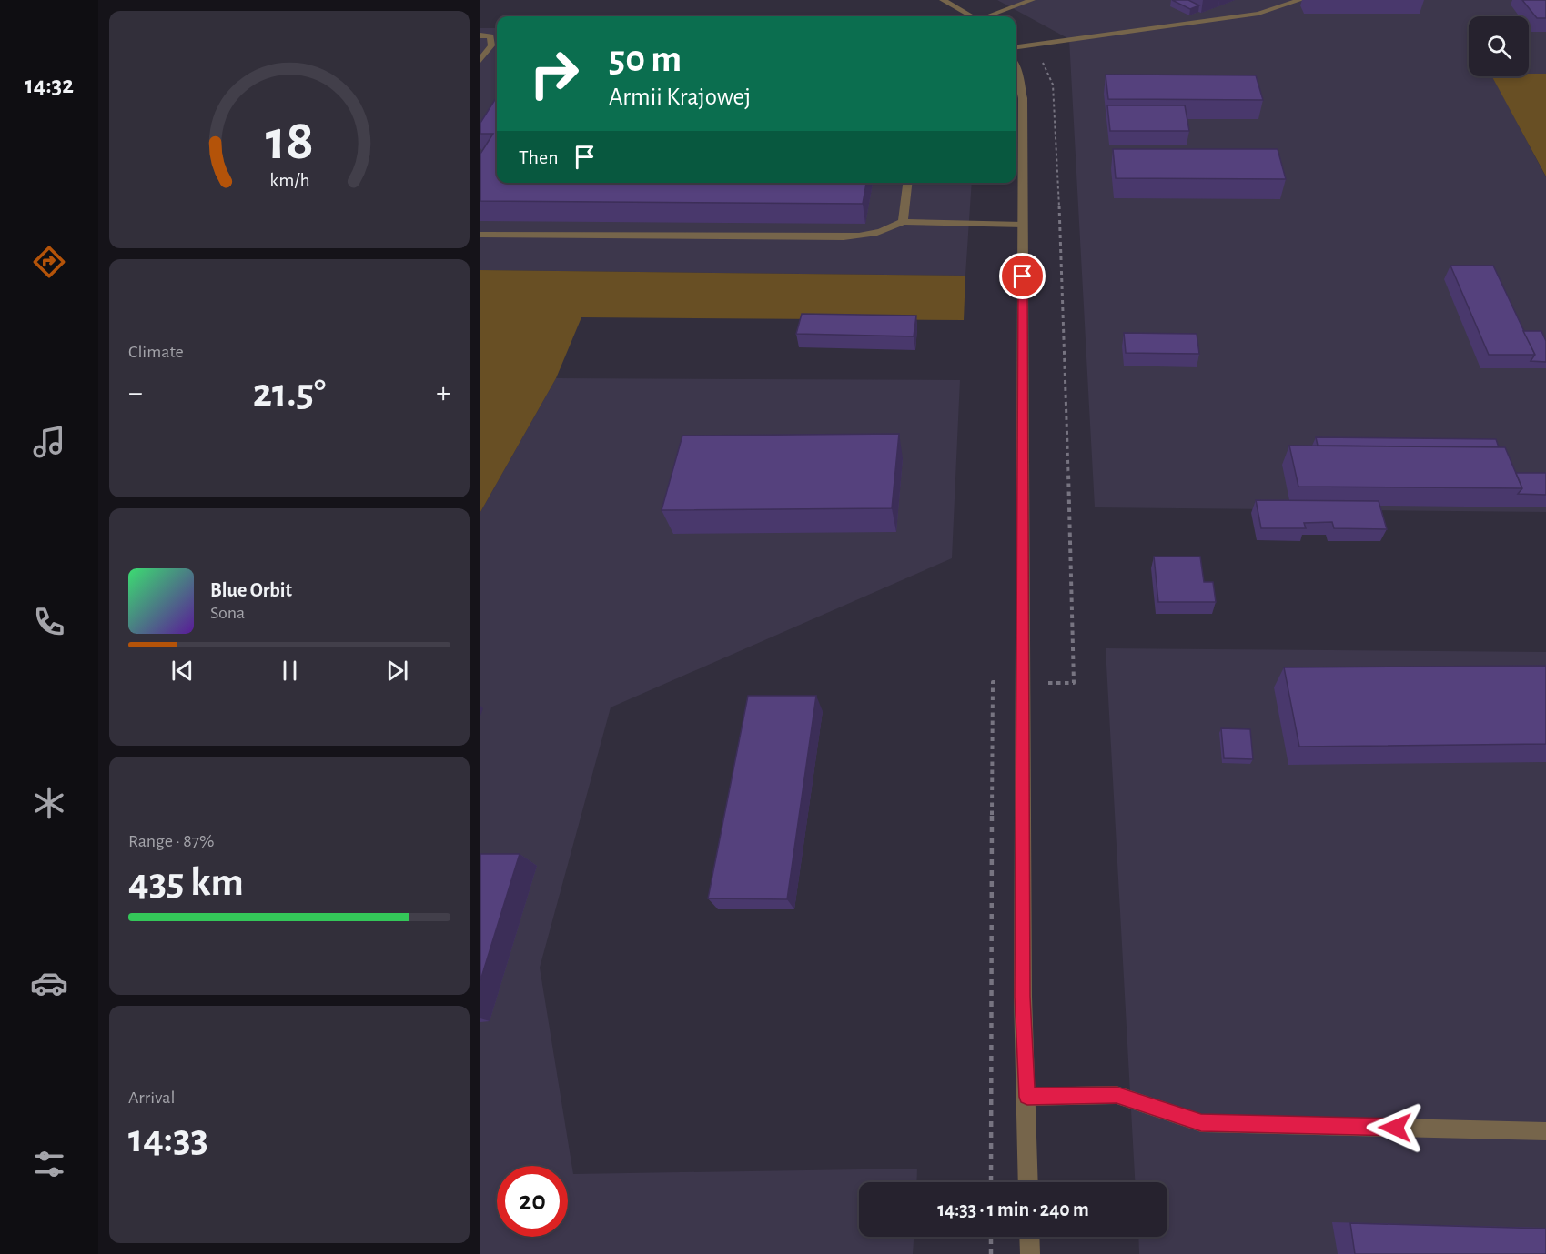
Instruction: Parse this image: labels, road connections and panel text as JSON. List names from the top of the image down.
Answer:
{
  "page": {
    "tabs": "14:32",
    "turn": ["50 m", "Armii Krajowej"],
    "then": "Then",
    "tile": [
      "Climate",
      ["Range · 87%", "435 km"],
      ["Arrival", "14:33"]
    ],
    "heat": ["−", "21.5°", "+"],
    "song": ["Blue Orbit", "Sona"],
    "limit": "20",
    "trip": "14:33 · 1 min · 240 m",
    "gauge": ["18", "km/h"]
  }
}
